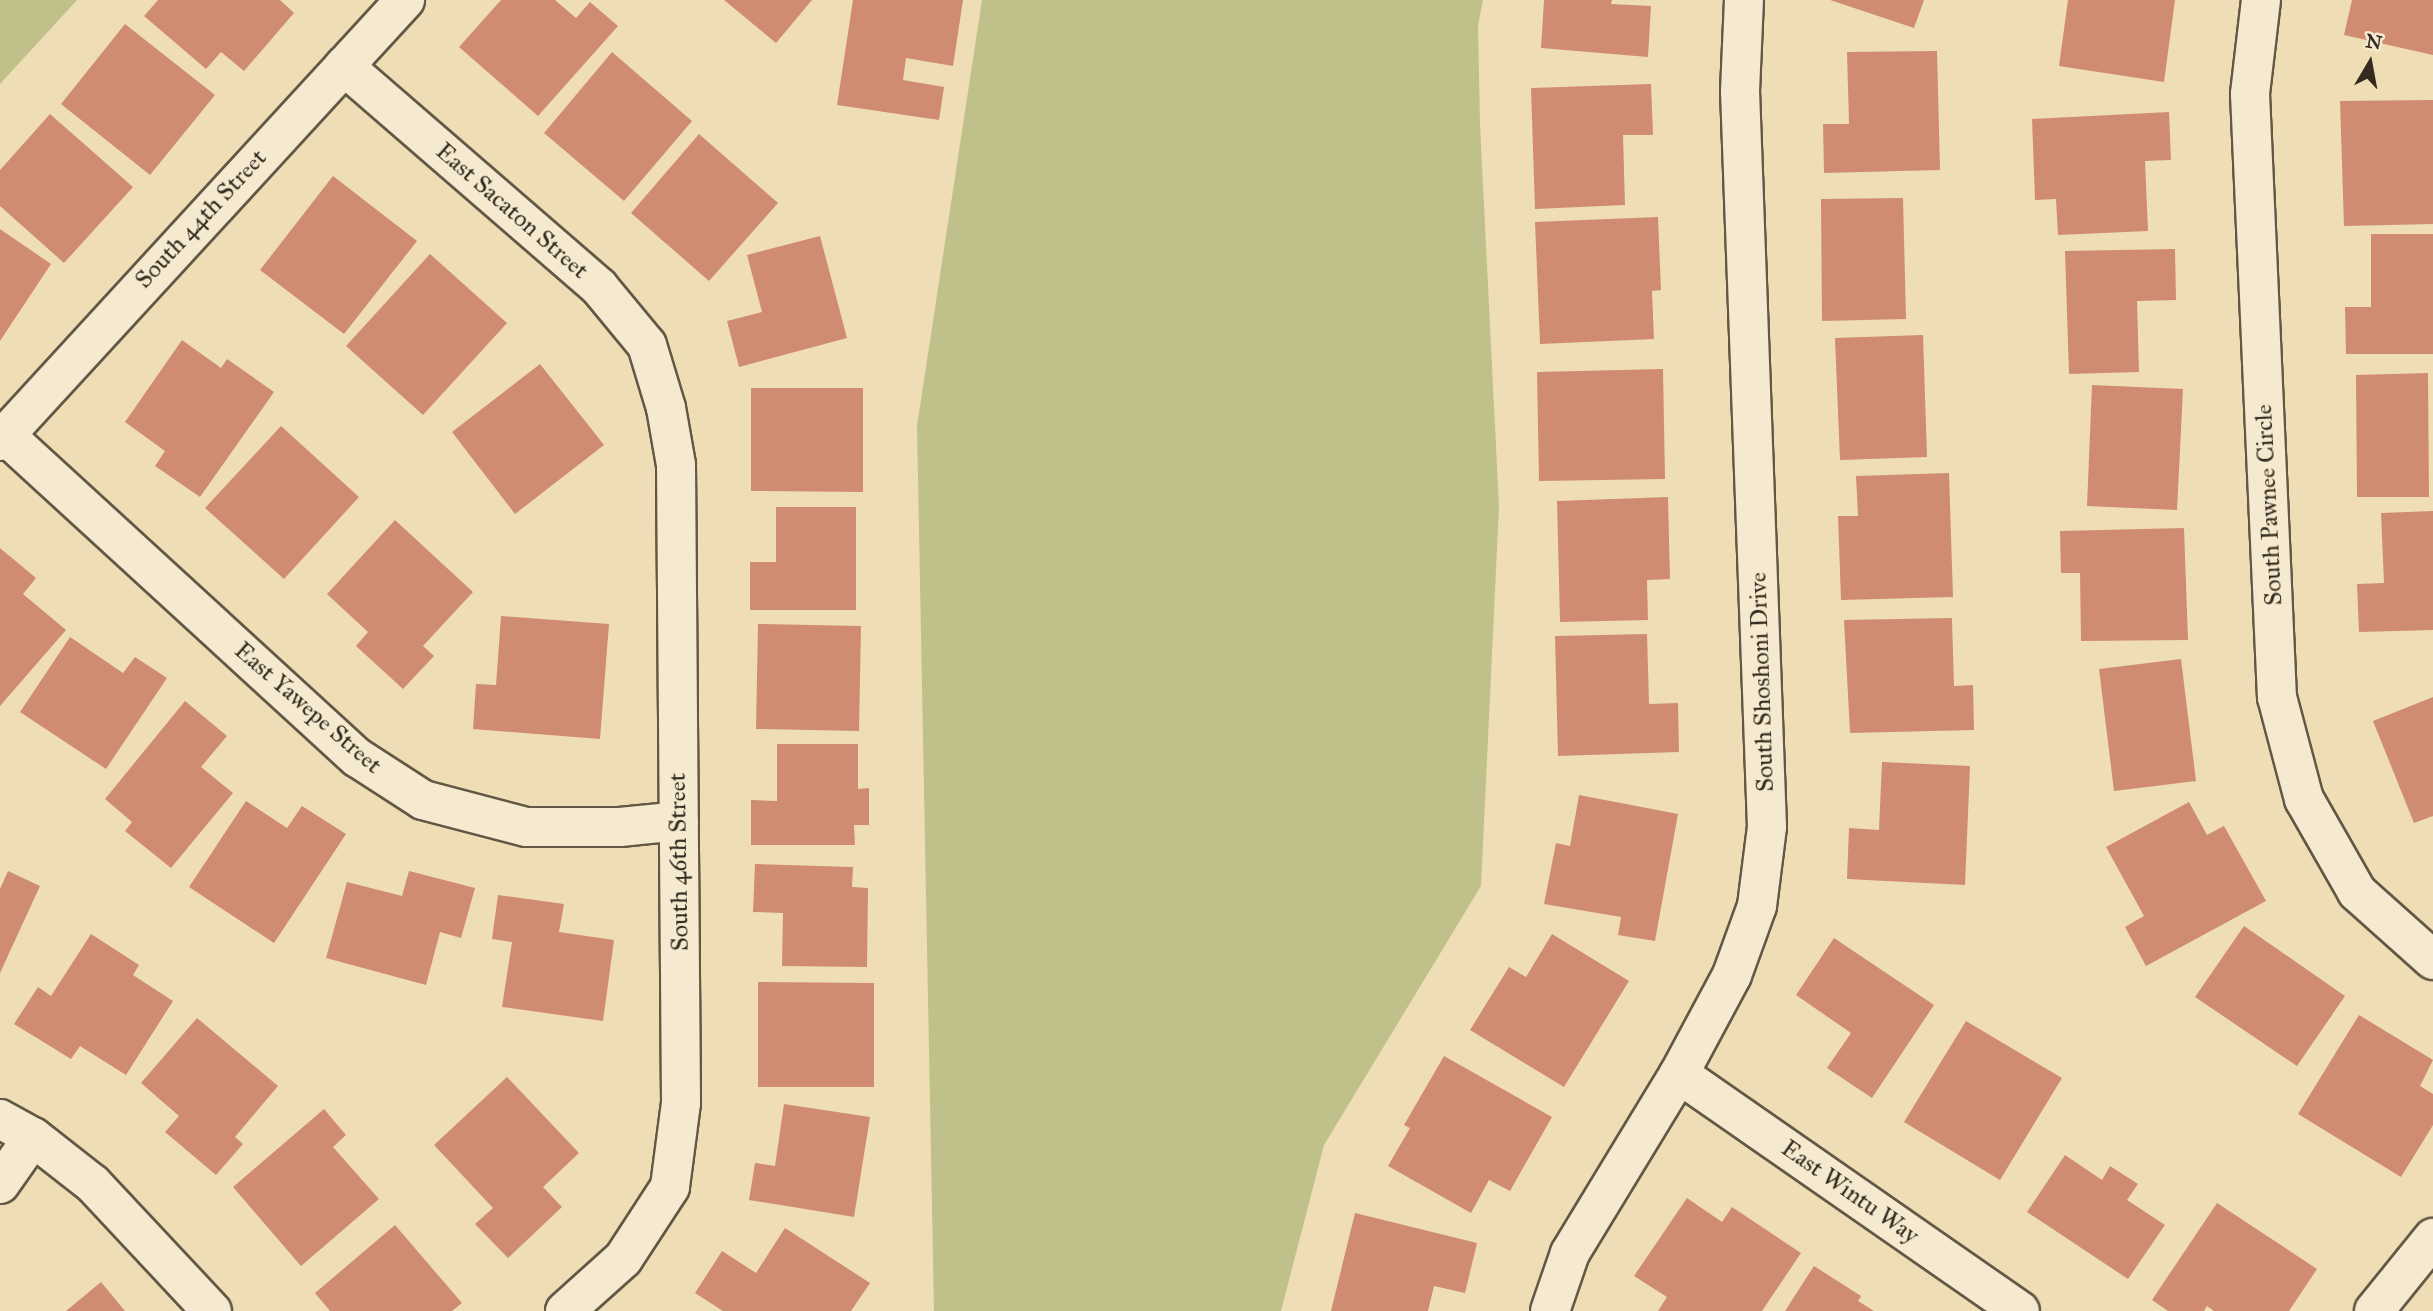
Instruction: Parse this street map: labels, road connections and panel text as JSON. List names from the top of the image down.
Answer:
{
  "streets": {
    "street": [
      "East Sacaton Street",
      "South 44th Street",
      "South Pawnee Circle",
      "South Shoshoni Drive",
      "East Yawepe Street",
      "South 46th Street",
      "East Wintu Way"
    ]
  },
  "crossings": [
    ["East Sacaton Street", "South 44th Street"],
    ["East Sacaton Street", "South 46th Street"],
    ["South 44th Street", "East Yawepe Street"],
    ["South Shoshoni Drive", "East Wintu Way"],
    ["East Yawepe Street", "South 46th Street"]
  ],
  "north": "top"
}
